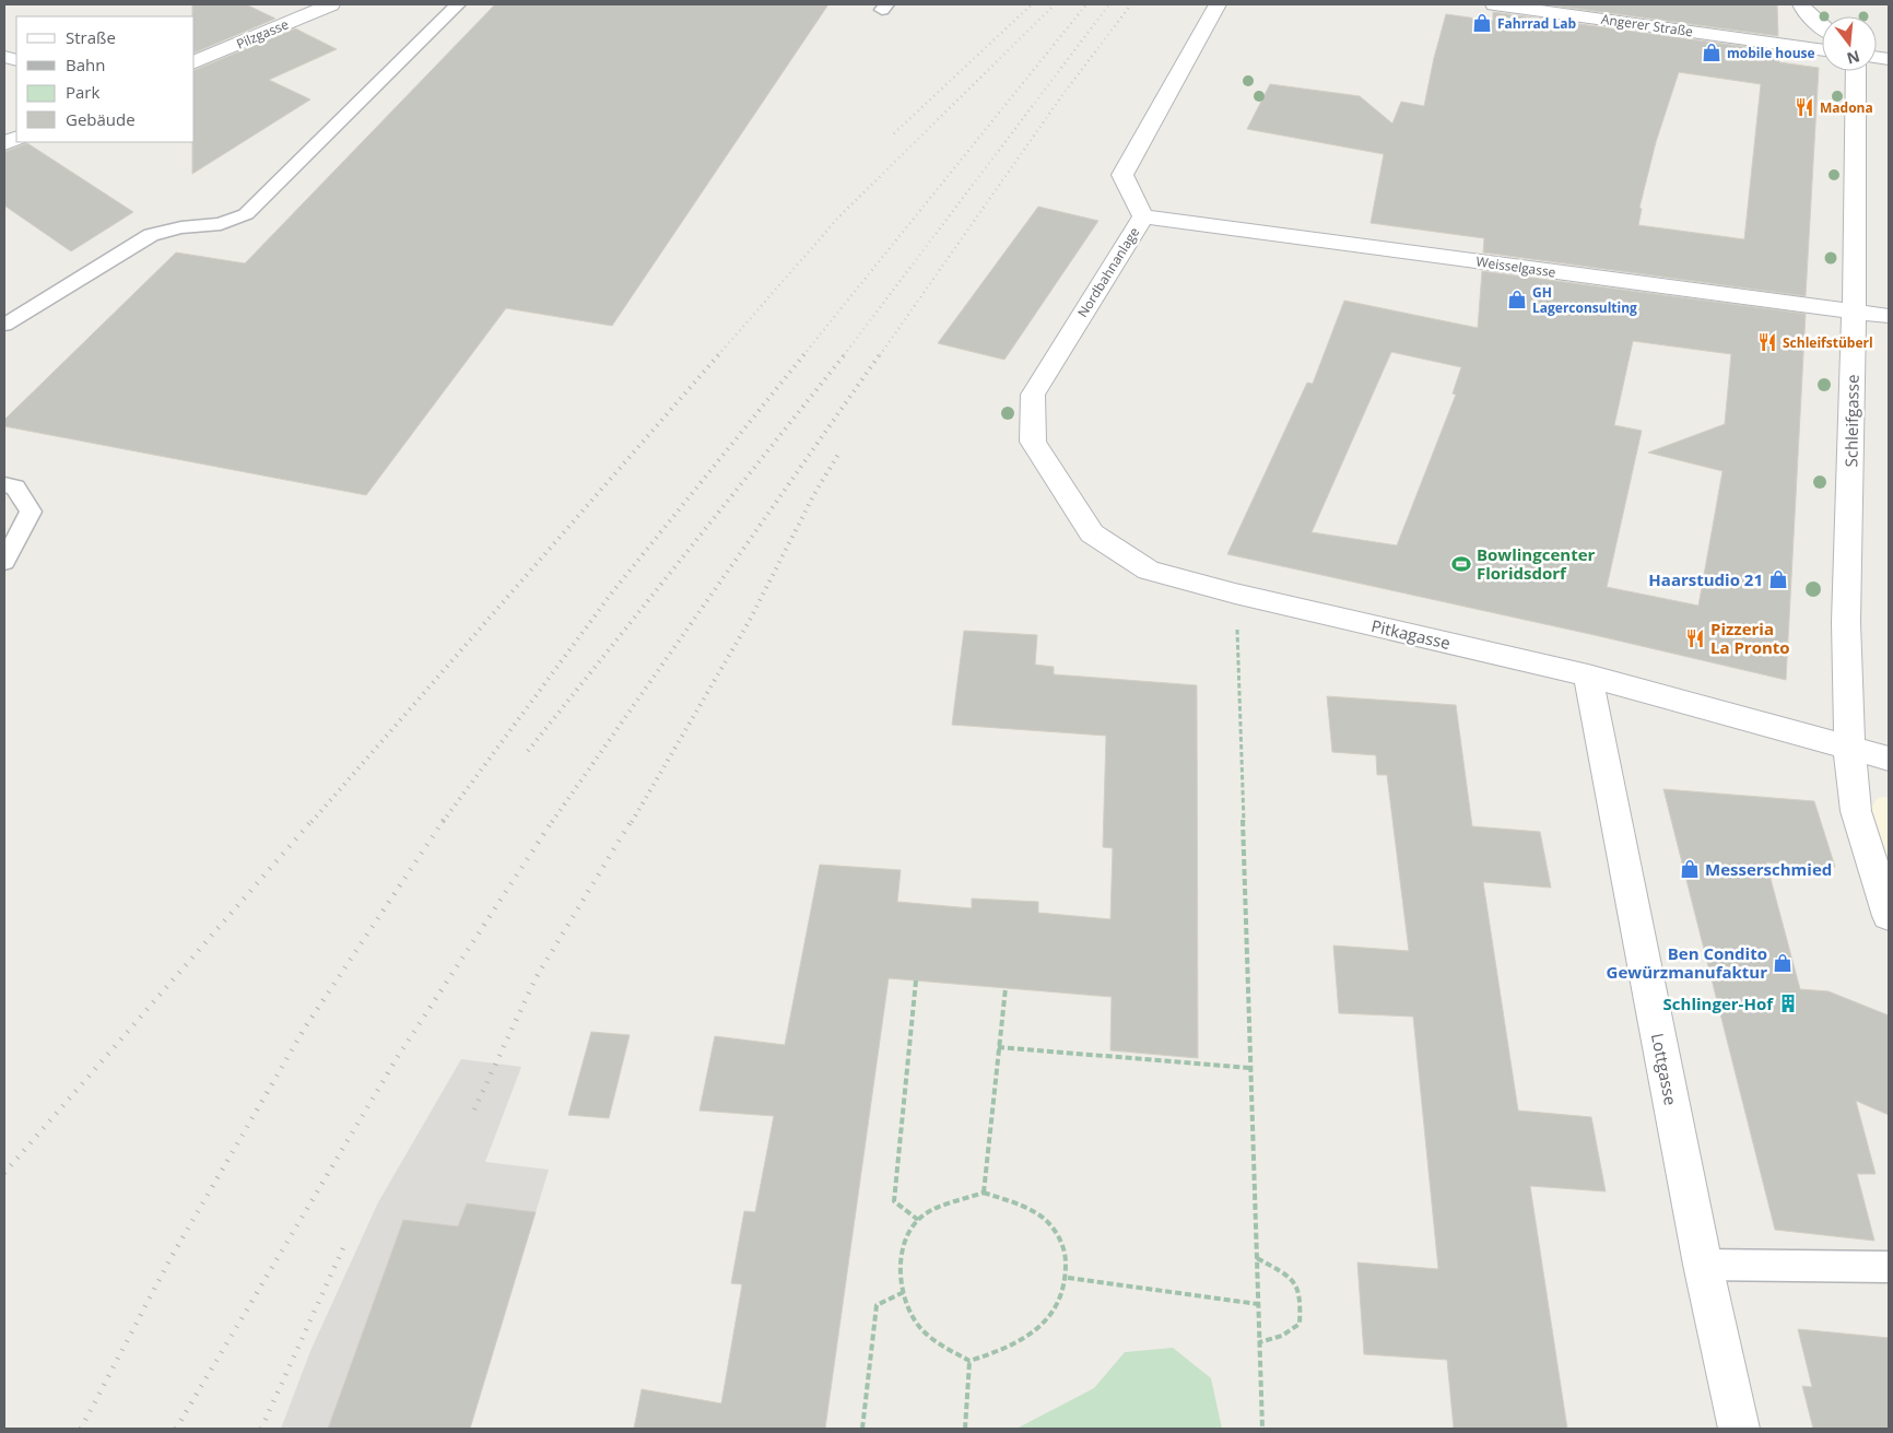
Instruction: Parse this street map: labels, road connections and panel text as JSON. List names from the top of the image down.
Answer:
{
  "streets": {
    "street": [
      "Angerer Straße",
      "Pilzgasse",
      "Weisselgasse",
      "Nordbahnanlage",
      "Schleifgasse",
      "Pitkagasse",
      "Lottgasse"
    ]
  },
  "crossings": [
    ["Weisselgasse", "Nordbahnanlage"],
    ["Weisselgasse", "Schleifgasse"],
    ["Nordbahnanlage", "Pitkagasse"],
    ["Schleifgasse", "Pitkagasse"],
    ["Pitkagasse", "Lottgasse"]
  ],
  "places": {
    "shop": [
      "Fahrrad Lab",
      "mobile house",
      "GH Lagerconsulting",
      "Haarstudio 21",
      "Messerschmied",
      "Ben Condito Gewürzmanufaktur"
    ],
    "restaurant": ["Madona", "Schleifstüberl", "Pizzeria La Pronto"],
    "sports": ["Bowlingcenter Floridsdorf"],
    "building": ["Schlinger-Hof"]
  },
  "legend": [
    "Straße",
    "Bahn",
    "Park",
    "Gebäude"
  ],
  "north": "bottom"
}
